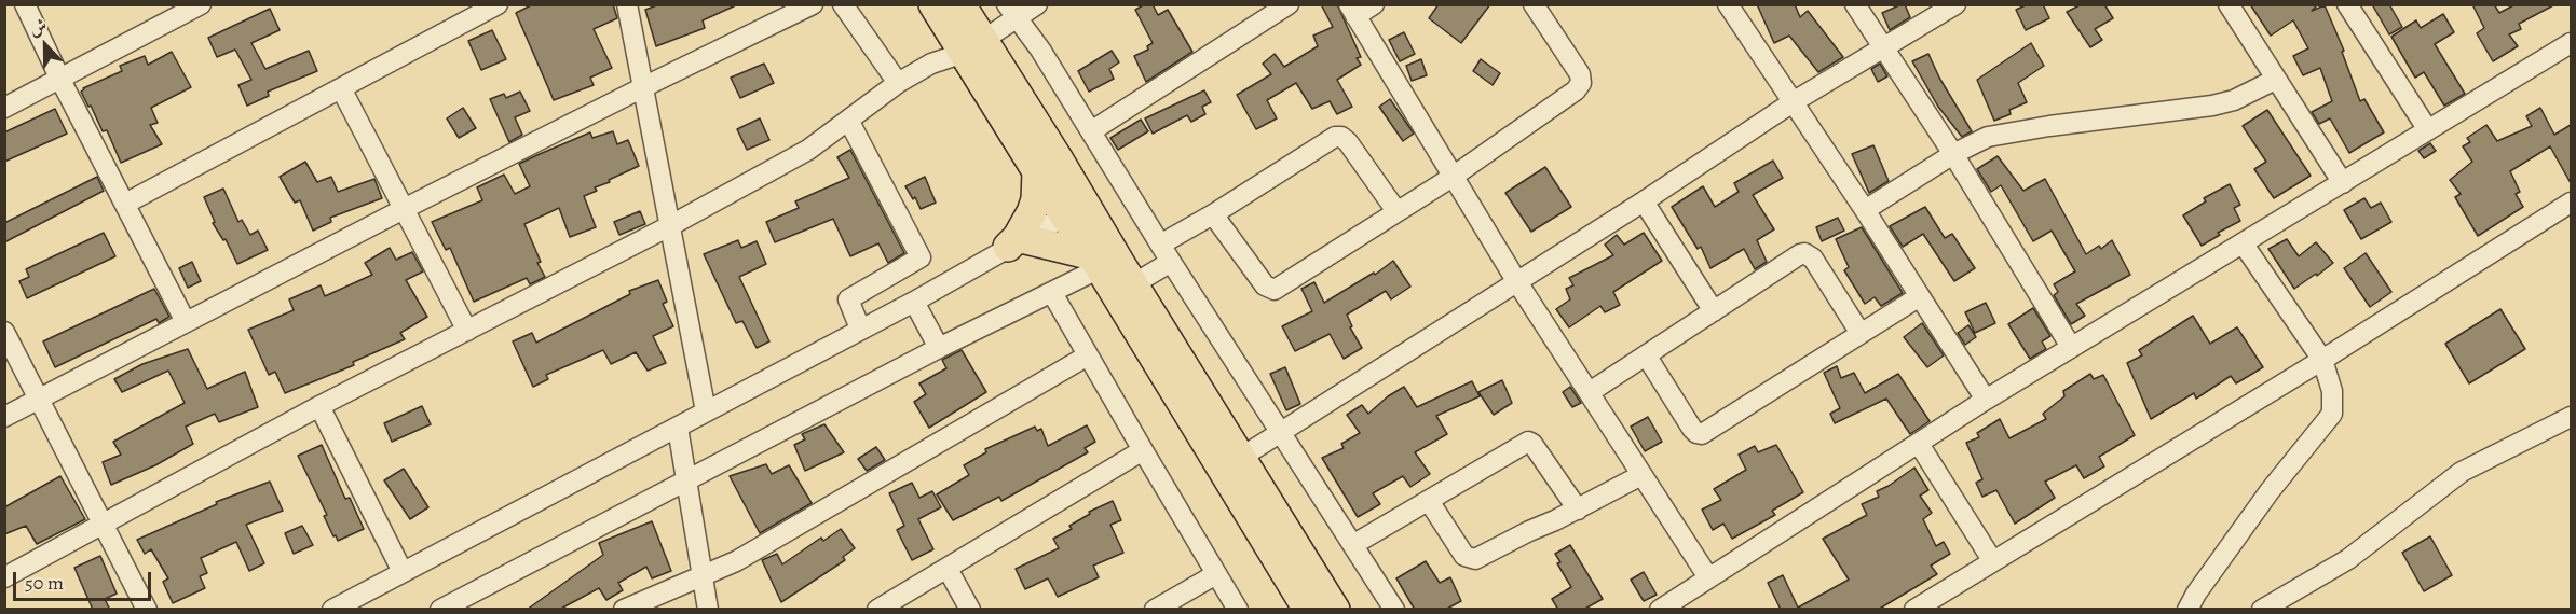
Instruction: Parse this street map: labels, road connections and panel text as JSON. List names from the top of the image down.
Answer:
{
  "scale_bar": "50 m",
  "north": "top"
}
